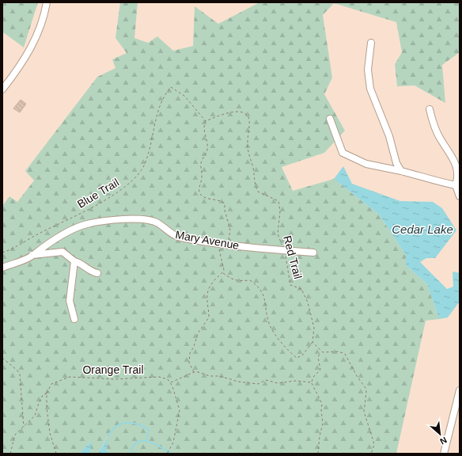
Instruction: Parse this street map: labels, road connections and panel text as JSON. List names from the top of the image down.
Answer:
{
  "streets": {
    "street": ["Mary Avenue"],
    "path": ["Blue Trail", "Red Trail", "Orange Trail"]
  },
  "crossings": [
    ["Blue Trail", "Red Trail"],
    ["Mary Avenue", "Red Trail"]
  ],
  "water": ["Cedar Lake"],
  "north": "bottom right"
}
